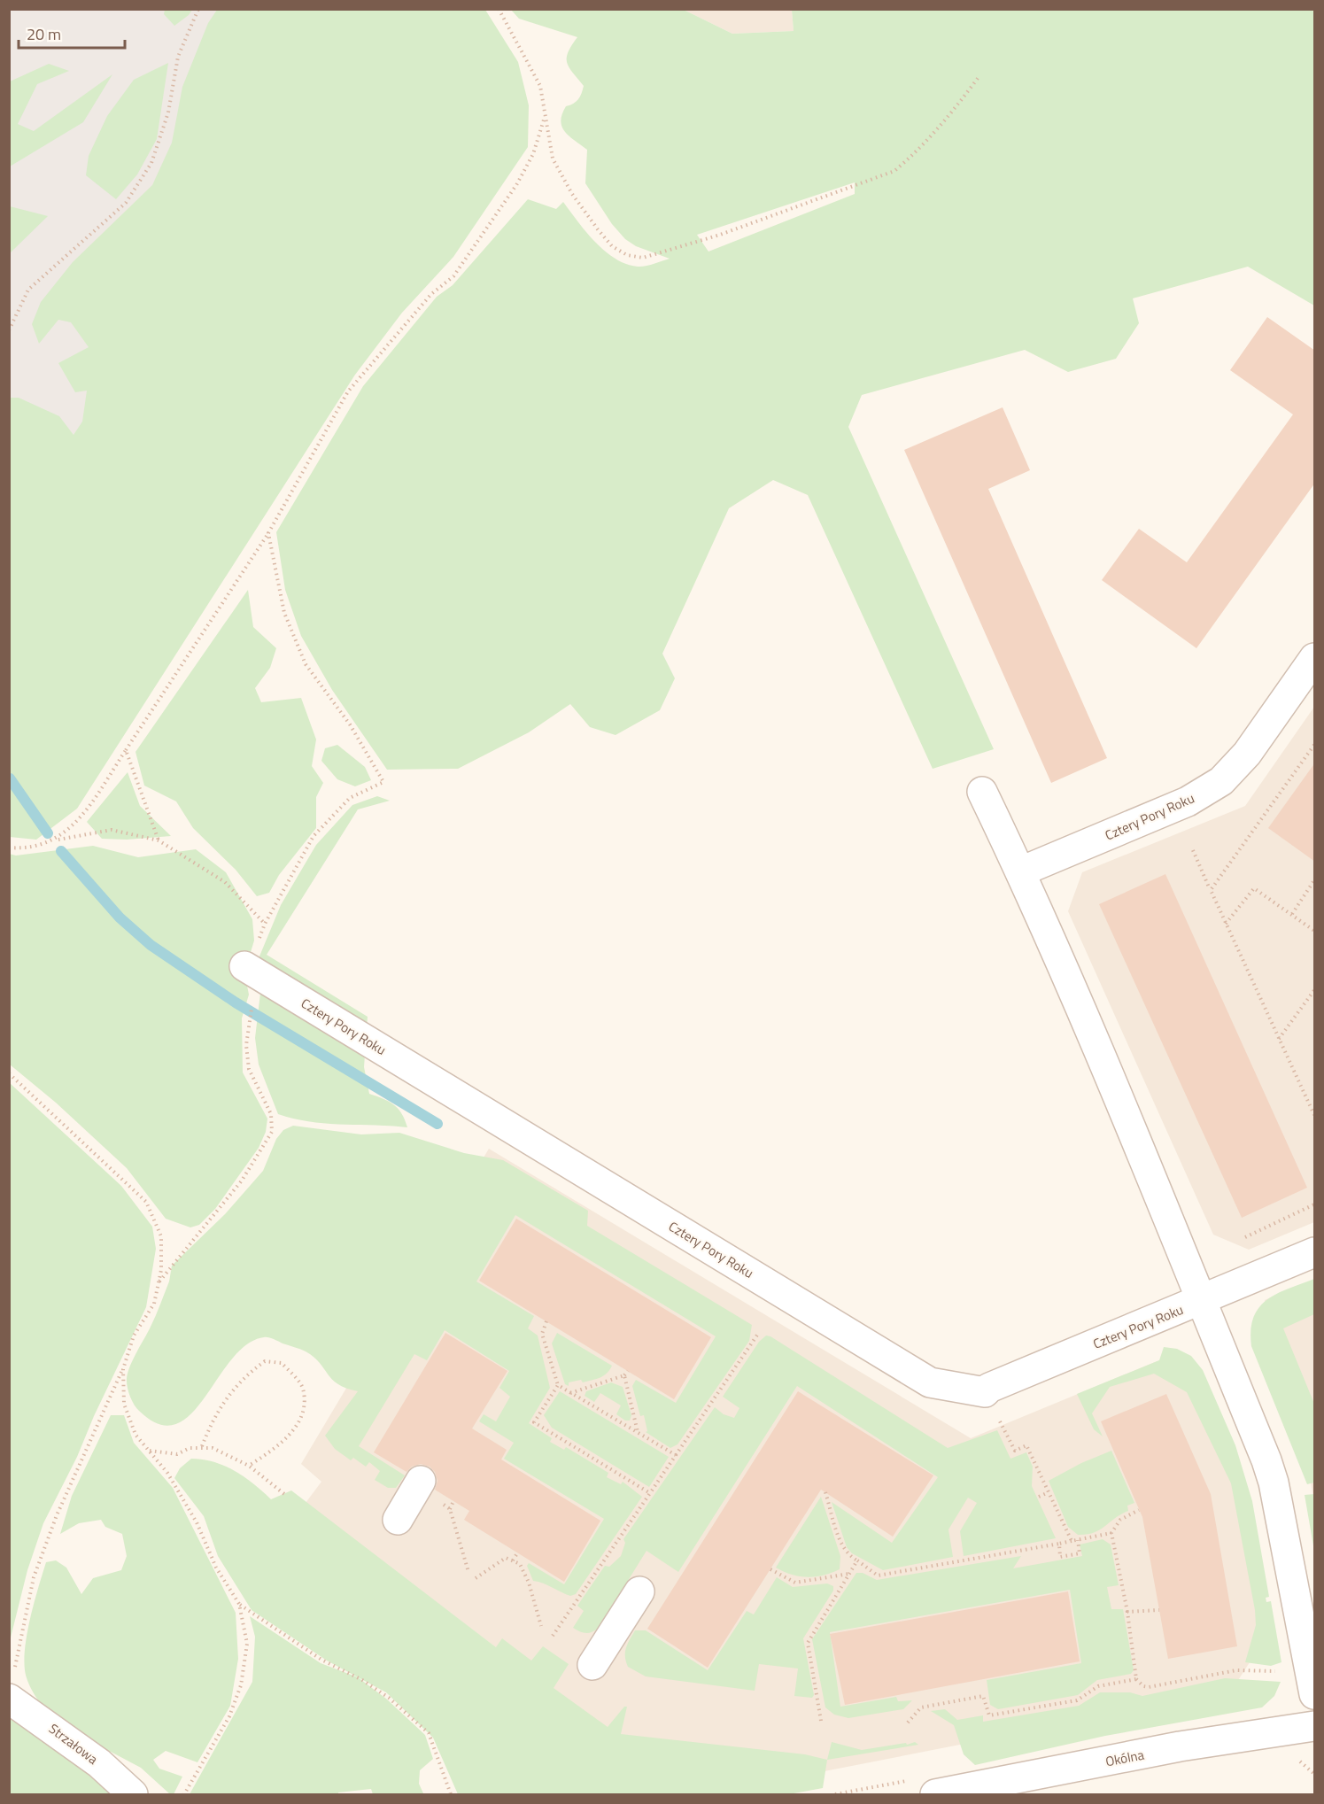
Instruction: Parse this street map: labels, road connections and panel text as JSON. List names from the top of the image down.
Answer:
{
  "streets": {
    "street": ["Cztery Pory Roku", "Strzałowa", "Okólna"]
  },
  "scale_bar": "20 m"
}
